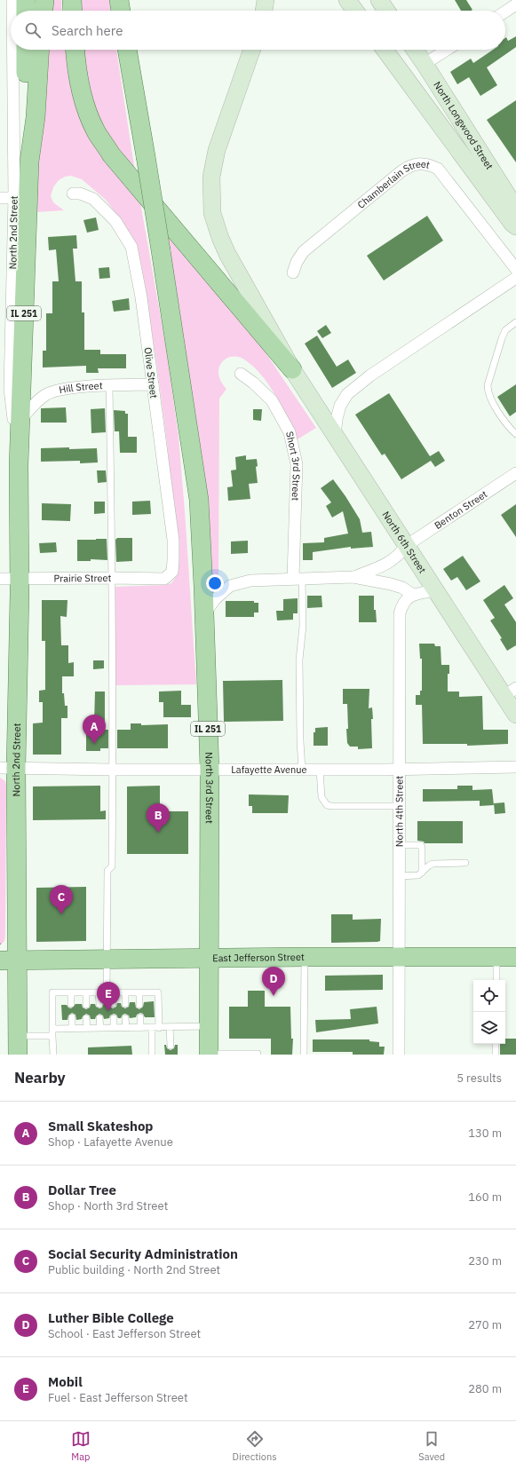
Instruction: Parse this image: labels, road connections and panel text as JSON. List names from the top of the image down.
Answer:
{
  "streets": {
    "main road": [
      "North Longwood Street",
      "North 2nd Street",
      "IL 251",
      "North 6th Street",
      "North 3rd Street",
      "East Jefferson Street"
    ],
    "street": [
      "Chamberlain Street",
      "Olive Street",
      "Hill Street",
      "Short 3rd Street",
      "Benton Street",
      "Prairie Street",
      "Lafayette Avenue",
      "North 4th Street"
    ]
  },
  "crossings": [
    ["North 2nd Street", "Hill Street"],
    ["North 2nd Street", "Prairie Street"],
    ["North 2nd Street", "Lafayette Avenue"],
    ["North 2nd Street", "East Jefferson Street"],
    ["Olive Street", "Hill Street"],
    ["Olive Street", "Prairie Street"],
    ["Benton Street", "North 6th Street"],
    ["Lafayette Avenue", "North 3rd Street"],
    ["Lafayette Avenue", "North 4th Street"],
    ["North 3rd Street", "East Jefferson Street"],
    ["North 4th Street", "East Jefferson Street"]
  ],
  "page": {
    "search": "Search here",
    "pins": [
      "A",
      "B",
      "C",
      "D",
      "E"
    ],
    "heading": ["Nearby", "5 results"],
    "list": [
      {
        "mark": "A",
        "name": "Small Skateshop",
        "note": "Shop · Lafayette Avenue",
        "value": "130 m"
      },
      {
        "mark": "B",
        "name": "Dollar Tree",
        "note": "Shop · North 3rd Street",
        "value": "160 m"
      },
      {
        "mark": "C",
        "name": "Social Security Administration",
        "note": "Public building · North 2nd Street",
        "value": "230 m"
      },
      {
        "mark": "D",
        "name": "Luther Bible College",
        "note": "School · East Jefferson Street",
        "value": "270 m"
      },
      {
        "mark": "E",
        "name": "Mobil",
        "note": "Fuel · East Jefferson Street",
        "value": "280 m"
      }
    ],
    "nav": ["Map", "Directions", "Saved"]
  }
}
